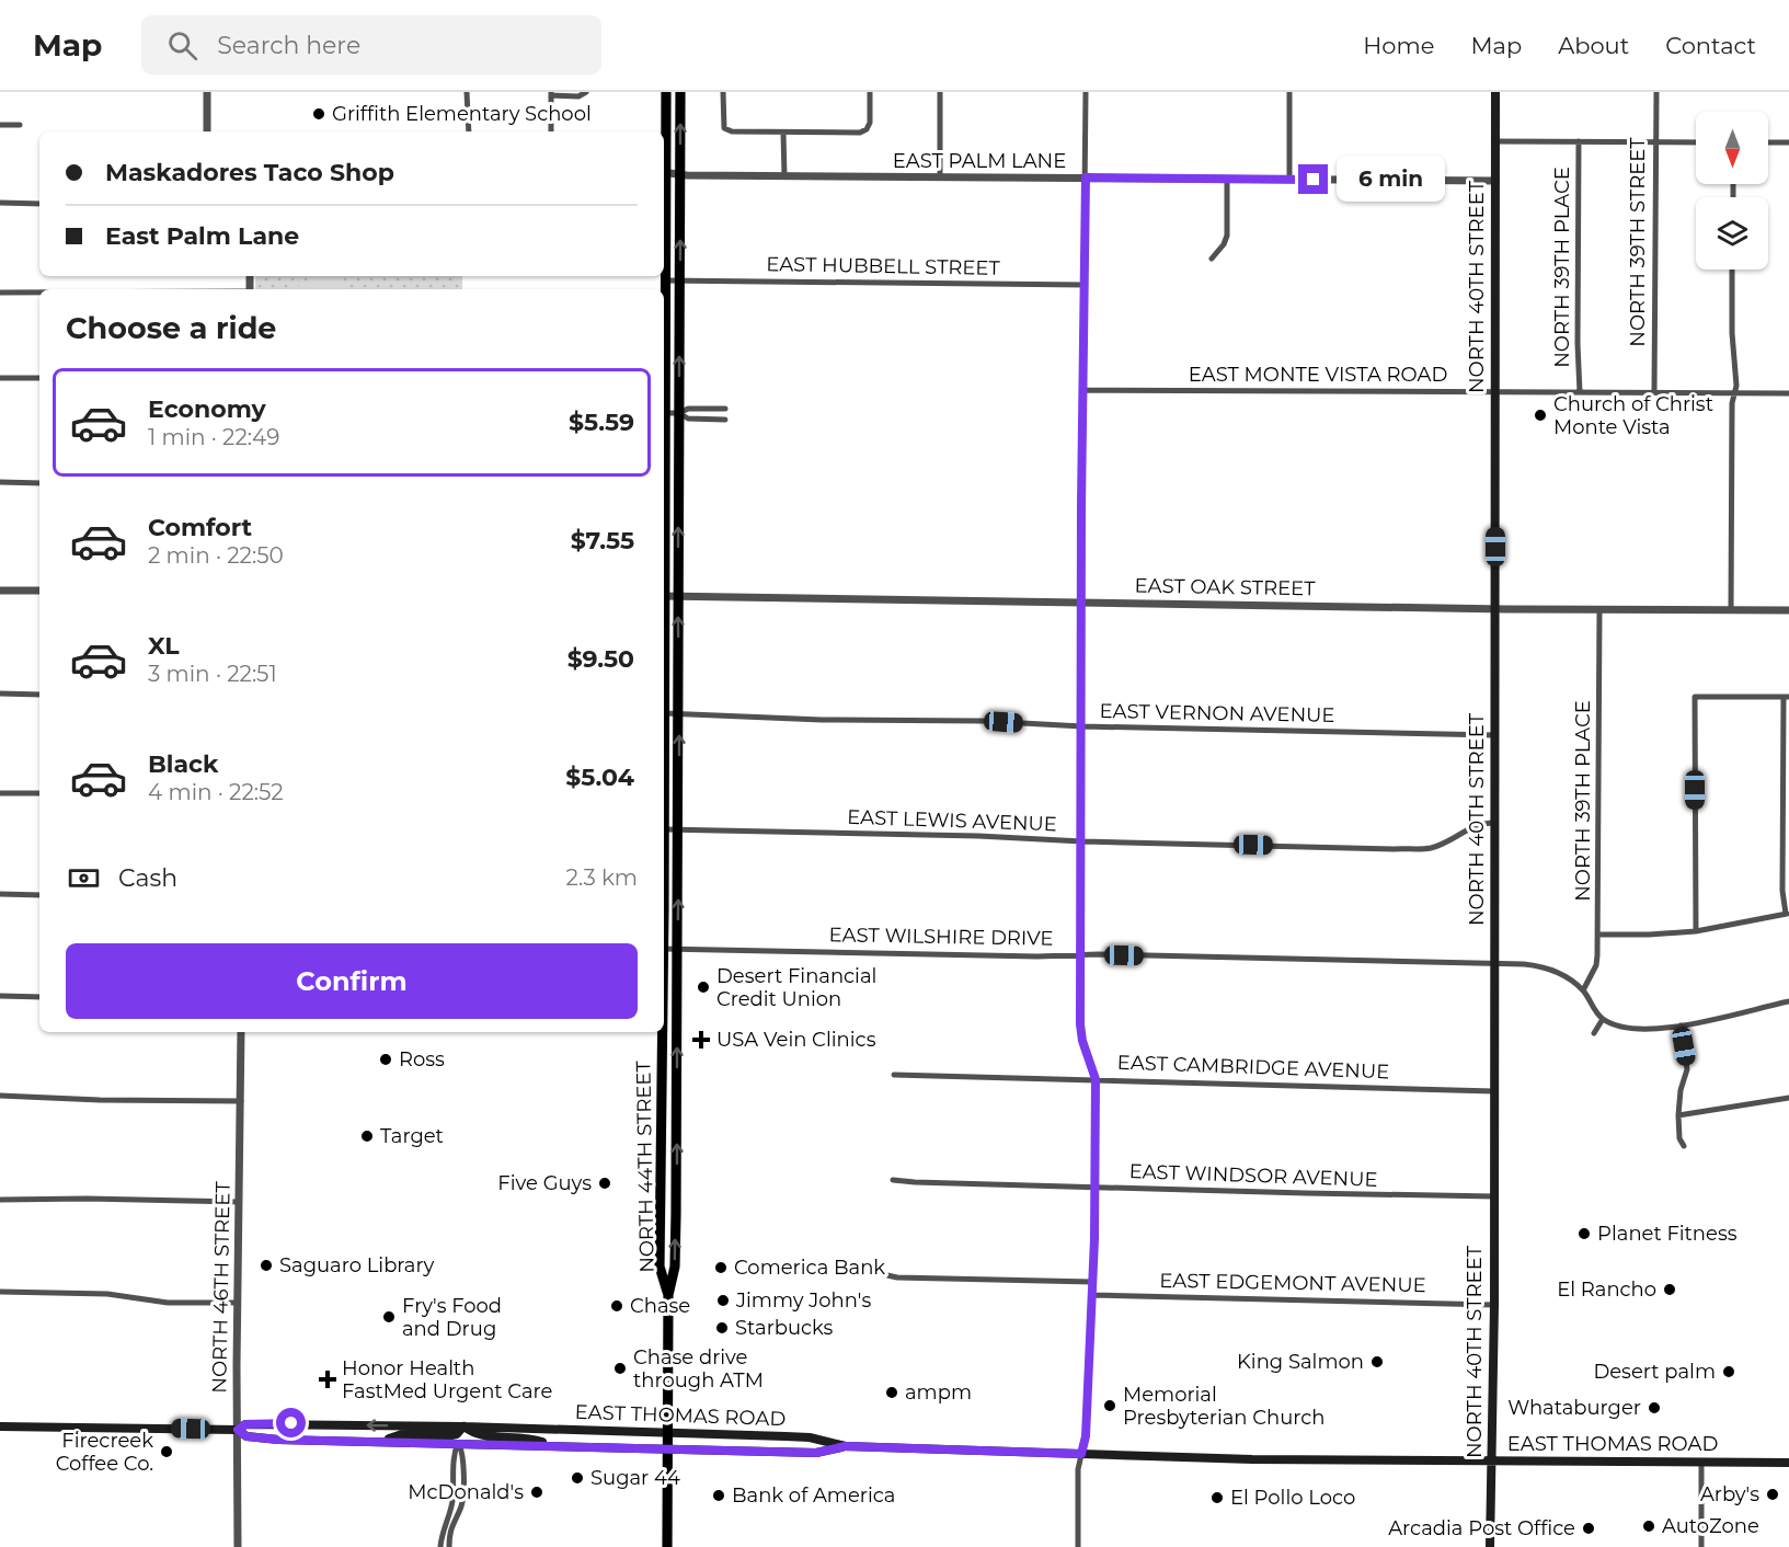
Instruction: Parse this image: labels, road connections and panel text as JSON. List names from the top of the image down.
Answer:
{
  "streets": {
    "main road": ["NORTH 40TH STREET", "NORTH 44TH STREET", "EAST THOMAS ROAD"],
    "street": [
      "EAST PALM LANE",
      "NORTH 39TH STREET",
      "EAST HUBBELL STREET",
      "NORTH 39TH PLACE",
      "EAST MONTE VISTA ROAD",
      "EAST OAK STREET",
      "EAST VERNON AVENUE",
      "EAST LEWIS AVENUE",
      "EAST WILSHIRE DRIVE",
      "EAST CAMBRIDGE AVENUE",
      "EAST WINDSOR AVENUE",
      "EAST EDGEMONT AVENUE",
      "NORTH 46TH STREET"
    ]
  },
  "crossings": [
    ["EAST PALM LANE", "NORTH 40TH STREET"],
    ["EAST PALM LANE", "NORTH 44TH STREET"],
    ["NORTH 39TH STREET", "EAST MONTE VISTA ROAD"],
    ["EAST HUBBELL STREET", "NORTH 44TH STREET"],
    ["NORTH 39TH PLACE", "EAST MONTE VISTA ROAD"],
    ["NORTH 39TH PLACE", "EAST OAK STREET"],
    ["NORTH 39TH PLACE", "EAST WILSHIRE DRIVE"],
    ["NORTH 40TH STREET", "EAST MONTE VISTA ROAD"],
    ["NORTH 40TH STREET", "EAST OAK STREET"],
    ["NORTH 40TH STREET", "EAST VERNON AVENUE"],
    ["NORTH 40TH STREET", "EAST LEWIS AVENUE"],
    ["NORTH 40TH STREET", "EAST WILSHIRE DRIVE"],
    ["NORTH 40TH STREET", "EAST CAMBRIDGE AVENUE"],
    ["NORTH 40TH STREET", "EAST WINDSOR AVENUE"],
    ["NORTH 40TH STREET", "EAST EDGEMONT AVENUE"],
    ["NORTH 40TH STREET", "EAST THOMAS ROAD"],
    ["EAST OAK STREET", "NORTH 44TH STREET"],
    ["EAST VERNON AVENUE", "NORTH 44TH STREET"],
    ["EAST LEWIS AVENUE", "NORTH 44TH STREET"],
    ["EAST WILSHIRE DRIVE", "NORTH 44TH STREET"],
    ["NORTH 44TH STREET", "EAST THOMAS ROAD"],
    ["NORTH 46TH STREET", "EAST THOMAS ROAD"]
  ],
  "places": {
    "other": [
      "Griffith Elementary School",
      "Church of Christ Monte Vista",
      "Desert Financial Credit Union",
      "Ross",
      "Target",
      "Five Guys",
      "Planet Fitness",
      "Saguaro Library",
      "Comerica Bank",
      "El Rancho",
      "Jimmy John's",
      "Chase",
      "Fry's Food and Drug",
      "Starbucks",
      "King Salmon",
      "Chase drive through ATM",
      "Desert palm",
      "ampm",
      "Memorial Presbyterian Church",
      "Whataburger",
      "Firecreek Coffee Co.",
      "Sugar 44",
      "McDonald's",
      "Arby's",
      "Bank of America",
      "El Pollo Loco",
      "AutoZone",
      "Arcadia Post Office"
    ],
    "health": ["USA Vein Clinics", "Honor Health FastMed Urgent Care"]
  },
  "north": "bottom",
  "page": {
    "header": "Map",
    "search": "Search here",
    "nav": [
      "Home",
      "Map",
      "About",
      "Contact"
    ],
    "banner": ["Maskadores Taco Shop", "East Palm Lane"],
    "bubble": "6 min",
    "heading": "Choose a ride",
    "list": [
      {
        "name": "Economy",
        "note": "1 min · 22:49",
        "value": "$5.59"
      },
      {
        "name": "Comfort",
        "note": "2 min · 22:50",
        "value": "$7.55"
      },
      {
        "name": "XL",
        "note": "3 min · 22:51",
        "value": "$9.50"
      },
      {
        "name": "Black",
        "note": "4 min · 22:52",
        "value": "$5.04"
      }
    ],
    "pay": ["Cash", "2.3 km"],
    "buttons": "Confirm"
  }
}
